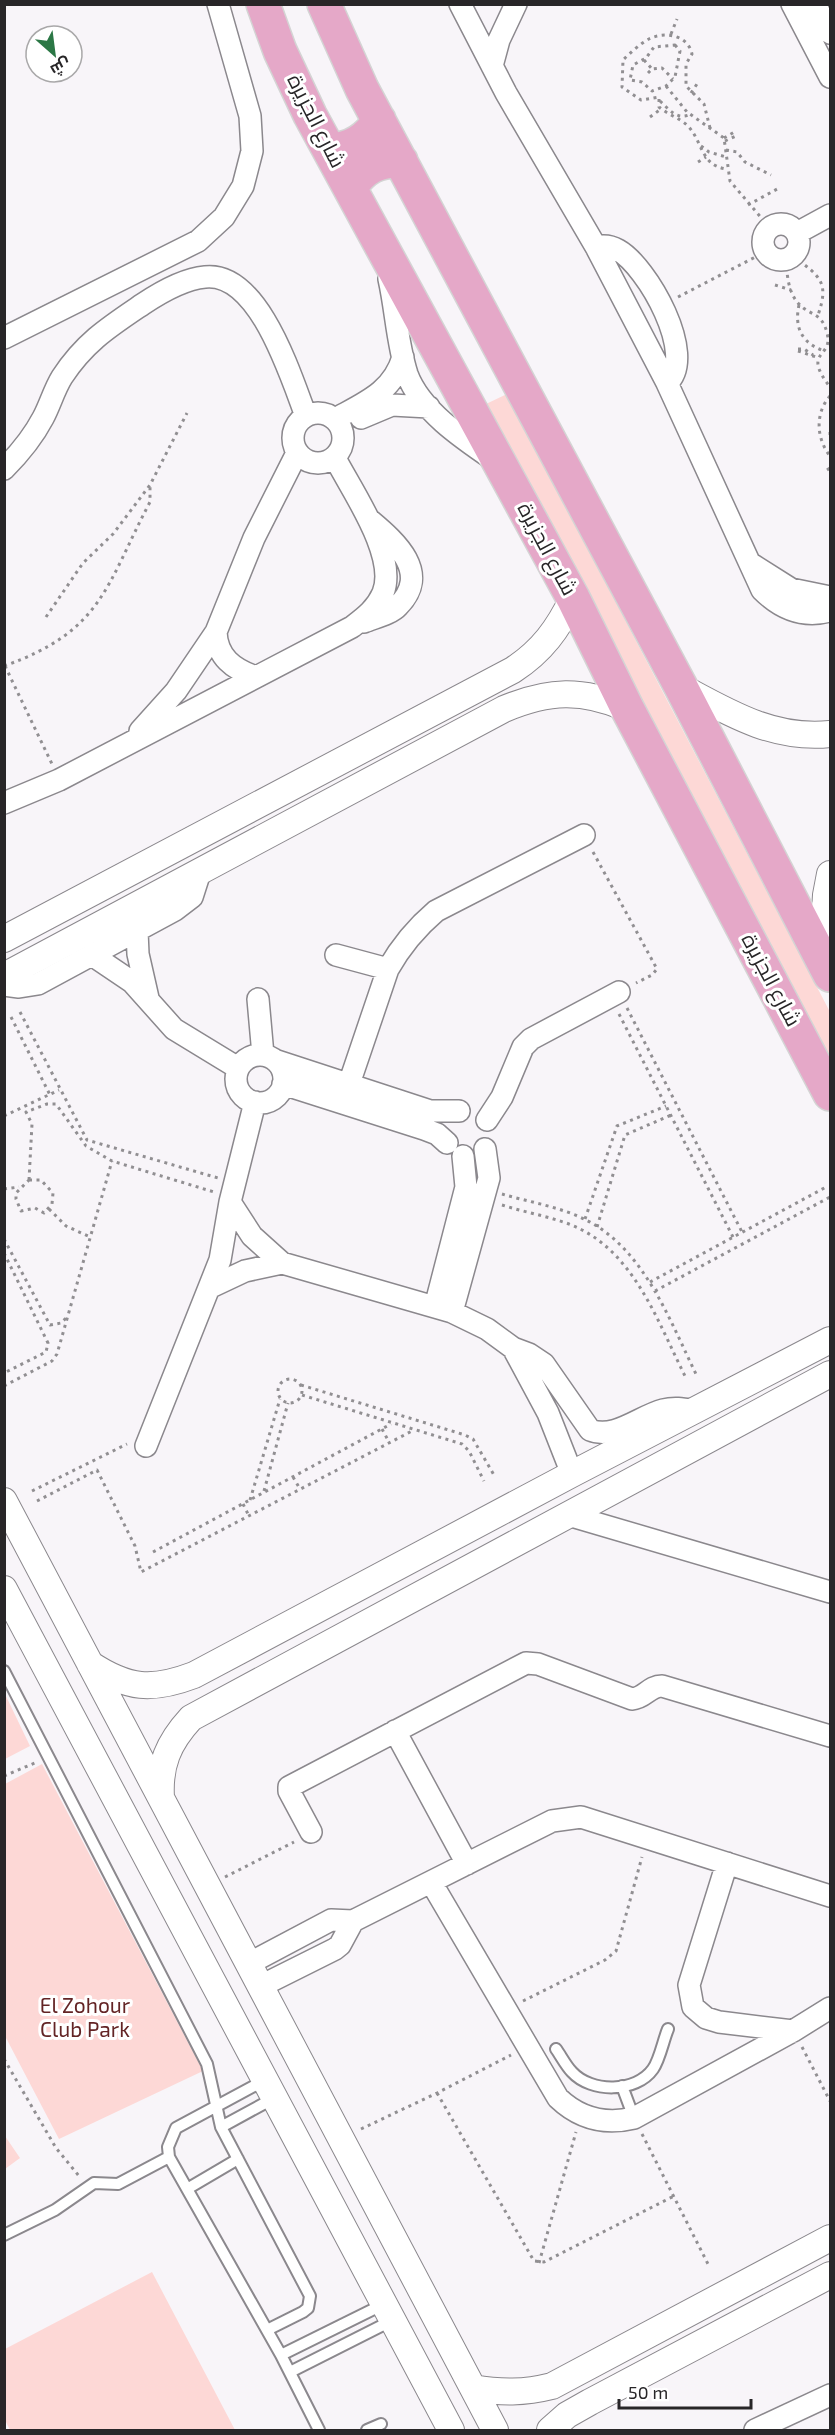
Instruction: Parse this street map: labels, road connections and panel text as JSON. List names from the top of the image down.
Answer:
{
  "streets": {
    "main road": ["شارع الجزيرة"]
  },
  "parks": ["El Zohour Club Park"],
  "scale_bar": "50 m",
  "north": "bottom right"
}
